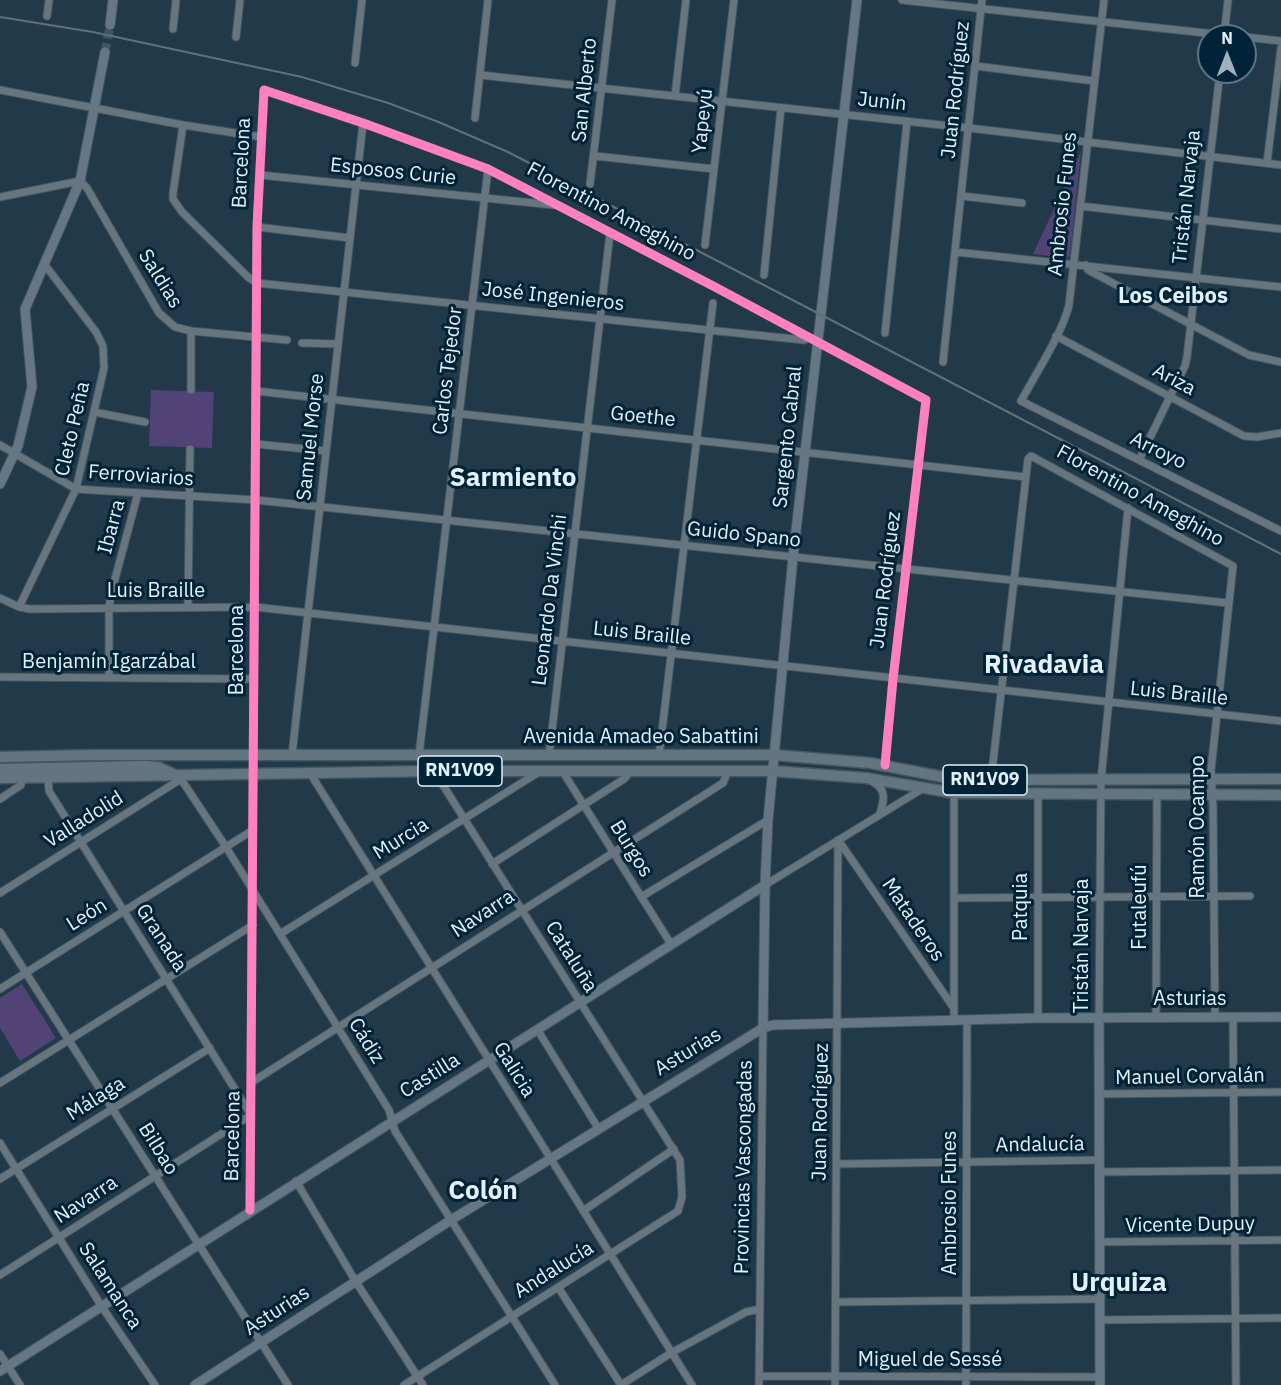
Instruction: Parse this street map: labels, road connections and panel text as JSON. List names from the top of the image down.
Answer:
{
  "streets": {
    "main road": ["Avenida Amadeo Sabattini", "RN1V09"],
    "street": [
      "San Alberto",
      "Juan Rodríguez",
      "Junín",
      "Yapeyú",
      "Barcelona",
      "Esposos Curie",
      "Tristán Narvaja",
      "Ambrosio Funes",
      "Florentino Ameghino",
      "Saldias",
      "José Ingenieros",
      "Carlos Tejedor",
      "Ariza",
      "Goethe",
      "Cleto Peña",
      "Samuel Morse",
      "Sargento Cabral",
      "Arroyo",
      "Ferroviarios",
      "Ibarra",
      "Guido Spano",
      "Luis Braille",
      "Leonardo Da Vinchi",
      "Benjamín Igarzábal",
      "Valladolid",
      "Ramón Ocampo",
      "Murcia",
      "Burgos",
      "Patquia",
      "Futaleufú",
      "Navarra",
      "León",
      "Mataderos",
      "Granada",
      "Cataluña",
      "Asturias",
      "Cádiz",
      "Galicia",
      "Castilla",
      "Manuel Corvalán",
      "Málaga",
      "Andalucía",
      "Bilbao",
      "Provincias Vascongadas",
      "Vicente Dupuy",
      "Salamanca",
      "Miguel de Sessé"
    ]
  },
  "crossings": [
    ["San Alberto", "Junín"],
    ["Juan Rodríguez", "Junín"],
    ["Juan Rodríguez", "Florentino Ameghino"],
    ["Juan Rodríguez", "Goethe"],
    ["Juan Rodríguez", "Guido Spano"],
    ["Juan Rodríguez", "Luis Braille"],
    ["Juan Rodríguez", "Avenida Amadeo Sabattini"],
    ["Juan Rodríguez", "Mataderos"],
    ["Juan Rodríguez", "Asturias"],
    ["Juan Rodríguez", "Castilla"],
    ["Juan Rodríguez", "Andalucía"],
    ["Juan Rodríguez", "Miguel de Sessé"],
    ["Junín", "Yapeyú"],
    ["Junín", "Tristán Narvaja"],
    ["Junín", "Ambrosio Funes"],
    ["Junín", "Sargento Cabral"],
    ["Barcelona", "Esposos Curie"],
    ["Barcelona", "Florentino Ameghino"],
    ["Barcelona", "Saldias"],
    ["Barcelona", "José Ingenieros"],
    ["Barcelona", "Goethe"],
    ["Barcelona", "Ferroviarios"],
    ["Barcelona", "Guido Spano"],
    ["Barcelona", "Luis Braille"],
    ["Barcelona", "Benjamín Igarzábal"],
    ["Barcelona", "Avenida Amadeo Sabattini"],
    ["Barcelona", "Navarra"],
    ["Barcelona", "León"],
    ["Barcelona", "Granada"],
    ["Barcelona", "Cádiz"],
    ["Barcelona", "Castilla"],
    ["Esposos Curie", "Florentino Ameghino"],
    ["Esposos Curie", "Carlos Tejedor"],
    ["Esposos Curie", "Samuel Morse"],
    ["Tristán Narvaja", "Florentino Ameghino"],
    ["Tristán Narvaja", "Ariza"],
    ["Tristán Narvaja", "Arroyo"],
    ["Tristán Narvaja", "Guido Spano"],
    ["Tristán Narvaja", "Luis Braille"],
    ["Tristán Narvaja", "Avenida Amadeo Sabattini"],
    ["Tristán Narvaja", "Asturias"],
    ["Tristán Narvaja", "Manuel Corvalán"],
    ["Tristán Narvaja", "Andalucía"],
    ["Tristán Narvaja", "Vicente Dupuy"],
    ["Tristán Narvaja", "Miguel de Sessé"],
    ["Ambrosio Funes", "Ariza"],
    ["Ambrosio Funes", "Arroyo"],
    ["Ambrosio Funes", "Asturias"],
    ["Ambrosio Funes", "Andalucía"],
    ["Ambrosio Funes", "Miguel de Sessé"],
    ["Florentino Ameghino", "José Ingenieros"],
    ["Florentino Ameghino", "Carlos Tejedor"],
    ["Florentino Ameghino", "Goethe"],
    ["Florentino Ameghino", "Samuel Morse"],
    ["Florentino Ameghino", "Sargento Cabral"],
    ["Florentino Ameghino", "Leonardo Da Vinchi"],
    ["Florentino Ameghino", "Ramón Ocampo"],
    ["José Ingenieros", "Carlos Tejedor"],
    ["José Ingenieros", "Samuel Morse"],
    ["José Ingenieros", "Sargento Cabral"],
    ["José Ingenieros", "Leonardo Da Vinchi"],
    ["Carlos Tejedor", "Goethe"],
    ["Carlos Tejedor", "Guido Spano"],
    ["Carlos Tejedor", "Luis Braille"],
    ["Carlos Tejedor", "Avenida Amadeo Sabattini"],
    ["Goethe", "Samuel Morse"],
    ["Goethe", "Sargento Cabral"],
    ["Goethe", "Leonardo Da Vinchi"],
    ["Cleto Peña", "Ferroviarios"],
    ["Cleto Peña", "Luis Braille"],
    ["Samuel Morse", "Guido Spano"],
    ["Samuel Morse", "Luis Braille"],
    ["Samuel Morse", "Avenida Amadeo Sabattini"],
    ["Sargento Cabral", "Guido Spano"],
    ["Sargento Cabral", "Luis Braille"],
    ["Sargento Cabral", "Avenida Amadeo Sabattini"],
    ["Sargento Cabral", "Provincias Vascongadas"],
    ["Ferroviarios", "Ibarra"],
    ["Ferroviarios", "Guido Spano"],
    ["Ibarra", "Luis Braille"],
    ["Ibarra", "Benjamín Igarzábal"],
    ["Guido Spano", "Leonardo Da Vinchi"],
    ["Guido Spano", "Ramón Ocampo"],
    ["Luis Braille", "Leonardo Da Vinchi"],
    ["Luis Braille", "Ramón Ocampo"],
    ["Leonardo Da Vinchi", "Avenida Amadeo Sabattini"],
    ["Avenida Amadeo Sabattini", "Valladolid"],
    ["Avenida Amadeo Sabattini", "Ramón Ocampo"],
    ["Avenida Amadeo Sabattini", "Murcia"],
    ["Avenida Amadeo Sabattini", "Burgos"],
    ["Avenida Amadeo Sabattini", "Patquia"],
    ["Avenida Amadeo Sabattini", "Futaleufú"],
    ["Avenida Amadeo Sabattini", "Navarra"],
    ["Avenida Amadeo Sabattini", "Granada"],
    ["Avenida Amadeo Sabattini", "Cataluña"],
    ["Avenida Amadeo Sabattini", "Cádiz"],
    ["Avenida Amadeo Sabattini", "Galicia"],
    ["Avenida Amadeo Sabattini", "Castilla"],
    ["Avenida Amadeo Sabattini", "Provincias Vascongadas"],
    ["Valladolid", "Granada"],
    ["Valladolid", "Cádiz"],
    ["Ramón Ocampo", "Asturias"],
    ["Murcia", "Cataluña"],
    ["Murcia", "Cádiz"],
    ["Murcia", "Galicia"],
    ["Burgos", "Navarra"],
    ["Burgos", "Castilla"],
    ["Patquia", "Asturias"],
    ["Futaleufú", "Asturias"],
    ["Navarra", "Granada"],
    ["Navarra", "Cataluña"],
    ["Navarra", "Cádiz"],
    ["Navarra", "Galicia"],
    ["Navarra", "Bilbao"],
    ["Navarra", "Salamanca"],
    ["León", "Granada"],
    ["León", "Cádiz"],
    ["León", "Bilbao"],
    ["Mataderos", "Castilla"],
    ["Granada", "Málaga"],
    ["Cataluña", "Asturias"],
    ["Cataluña", "Castilla"],
    ["Cataluña", "Andalucía"],
    ["Asturias", "Cádiz"],
    ["Asturias", "Galicia"],
    ["Asturias", "Bilbao"],
    ["Asturias", "Provincias Vascongadas"],
    ["Cádiz", "Castilla"],
    ["Cádiz", "Andalucía"],
    ["Galicia", "Castilla"],
    ["Galicia", "Andalucía"],
    ["Castilla", "Bilbao"],
    ["Castilla", "Provincias Vascongadas"],
    ["Castilla", "Salamanca"],
    ["Málaga", "Bilbao"],
    ["Málaga", "Salamanca"],
    ["Provincias Vascongadas", "Miguel de Sessé"]
  ],
  "districts": [
    "Los Ceibos",
    "Sarmiento",
    "Rivadavia",
    "Colón",
    "Urquiza"
  ],
  "north": "top"
}
